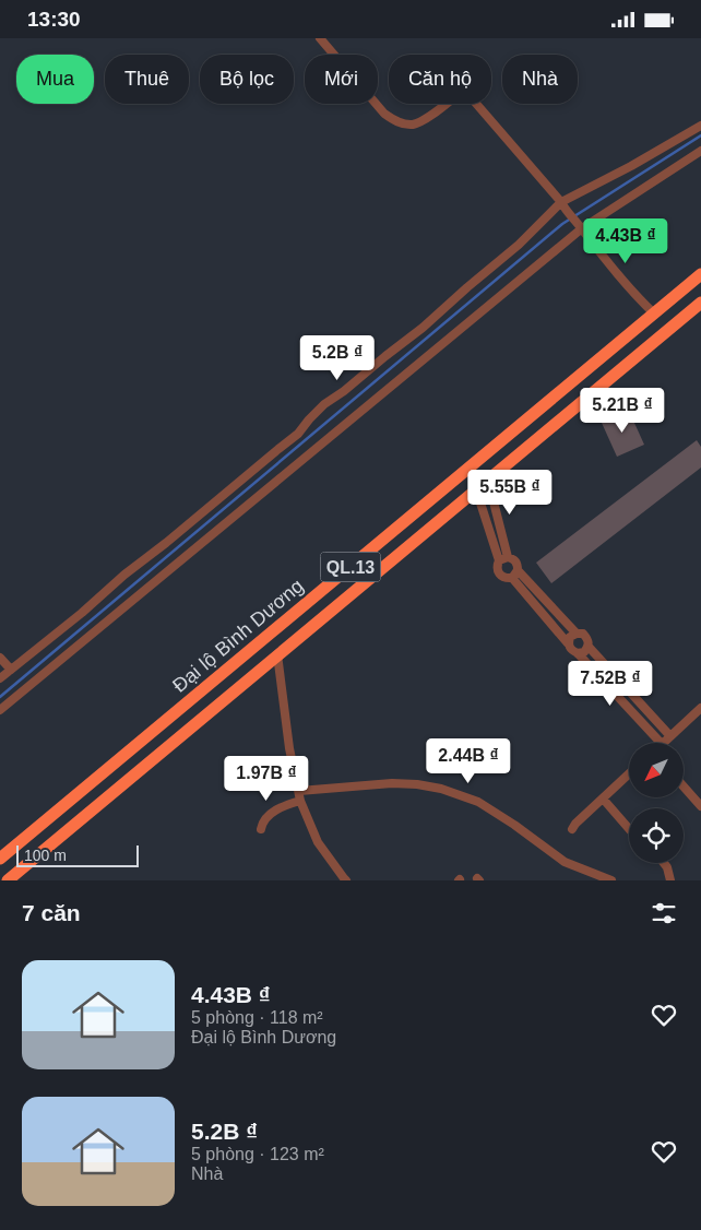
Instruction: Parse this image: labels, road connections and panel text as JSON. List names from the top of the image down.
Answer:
{
  "streets": {
    "highway": ["QL.13", "Đại lộ Bình Dương"]
  },
  "scale_bar": "100 m",
  "north": "bottom left",
  "page": {
    "status": "13:30",
    "chip": [
      "Mua",
      "Thuê",
      "Bộ lọc",
      "Mới",
      "Căn hộ",
      "Nhà"
    ],
    "price": [
      "4.43B ₫",
      "5.2B ₫",
      "5.21B ₫",
      "5.55B ₫",
      "7.52B ₫",
      "2.44B ₫",
      "1.97B ₫"
    ],
    "scale": "100 m",
    "heading": "7 căn",
    "list": [
      {
        "name": "4.43B ₫",
        "note": "5 phòng · 118 m² · Đại lộ Bình Dương"
      },
      {
        "name": "5.2B ₫",
        "note": "5 phòng · 123 m² · Nhà"
      }
    ]
  }
}
